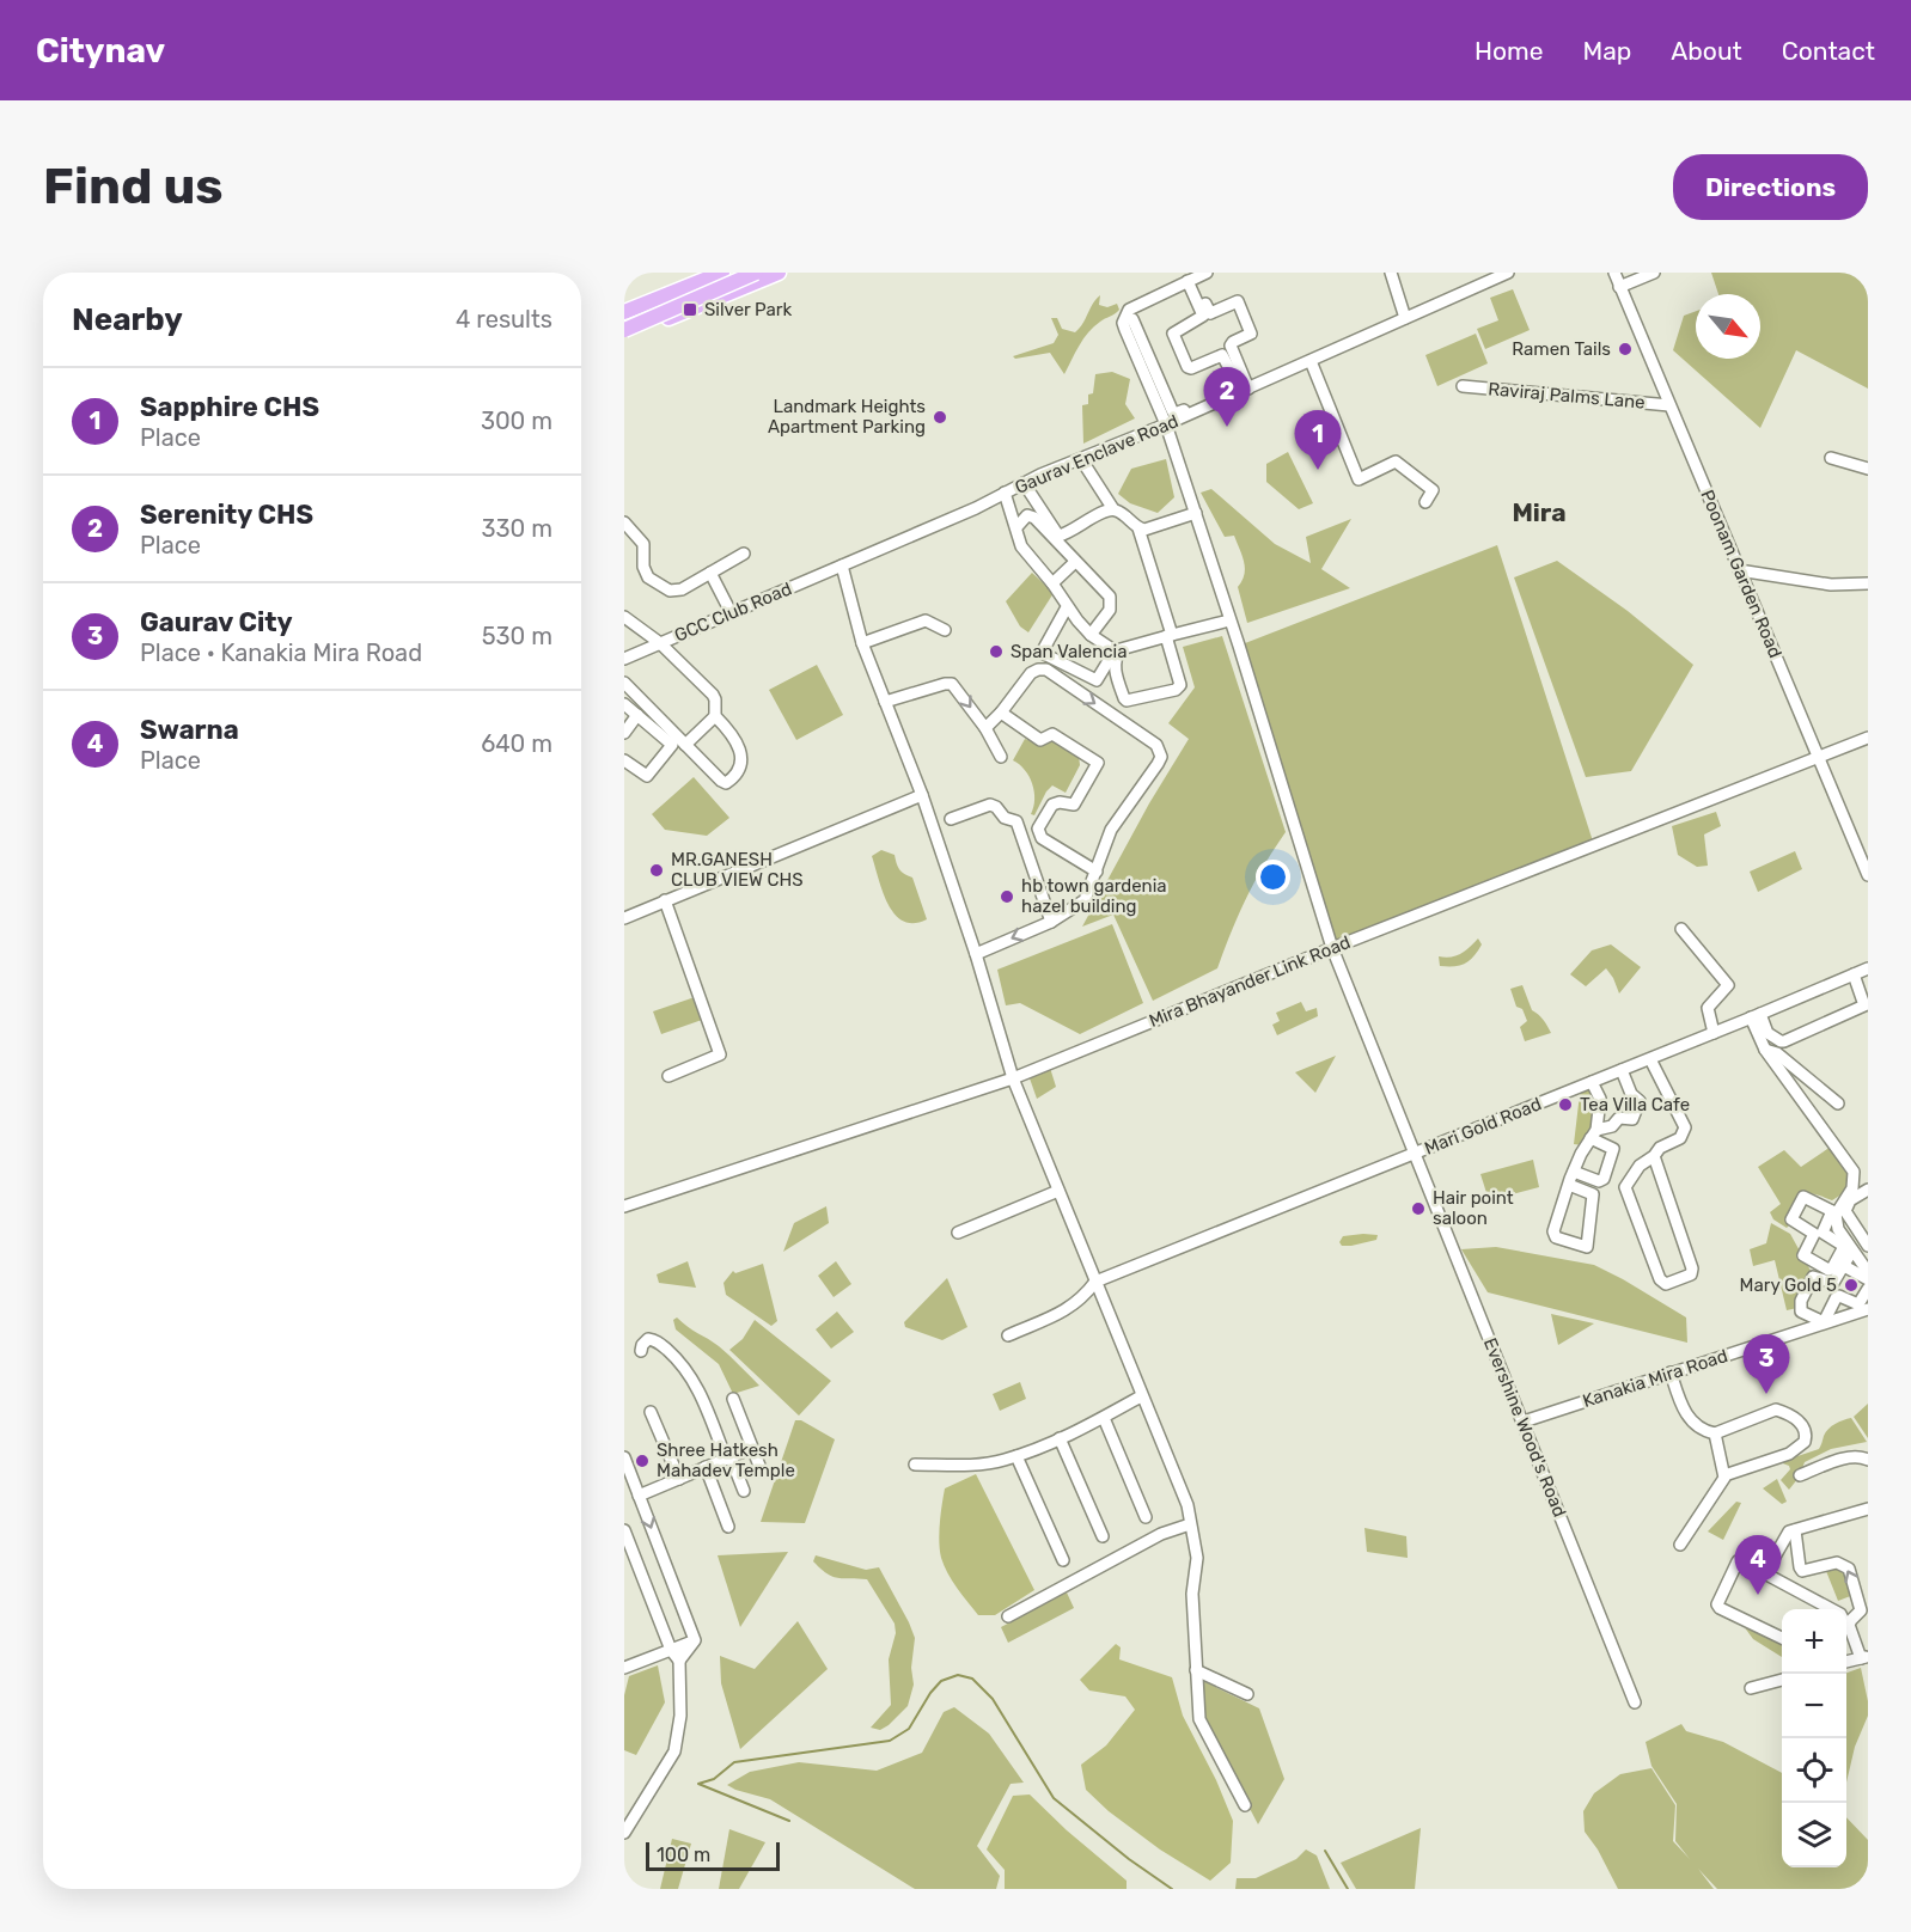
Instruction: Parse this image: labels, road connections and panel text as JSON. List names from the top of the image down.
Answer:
{
  "streets": {
    "street": [
      "Raviraj Palms Lane",
      "Gaurav Enclave Road",
      "Poonam Garden Road",
      "GCC Club Road",
      "Mira Bhayander Link Road",
      "Mari Gold Road",
      "Kanakia Mira Road",
      "Evershine Wood's Road"
    ]
  },
  "crossings": [
    ["Raviraj Palms Lane", "Poonam Garden Road"],
    ["Gaurav Enclave Road", "GCC Club Road"],
    ["Gaurav Enclave Road", "Evershine Wood's Road"],
    ["Poonam Garden Road", "Mira Bhayander Link Road"],
    ["Mira Bhayander Link Road", "Evershine Wood's Road"],
    ["Mari Gold Road", "Evershine Wood's Road"],
    ["Kanakia Mira Road", "Evershine Wood's Road"]
  ],
  "districts": ["Mira"],
  "places": {
    "transit": ["Silver Park"],
    "other": [
      "Ramen Tails",
      "Landmark Heights Apartment Parking",
      "Span Valencia",
      "MR.GANESH CLUB VIEW CHS",
      "hb town gardenia hazel building",
      "Tea Villa Cafe",
      "Hair point saloon",
      "Mary Gold 5",
      "Shree Hatkesh Mahadev Temple"
    ]
  },
  "scale_bar": "100 m",
  "north": "bottom right",
  "page": {
    "header": "Citynav",
    "nav": [
      "Home",
      "Map",
      "About",
      "Contact"
    ],
    "buttons": "Directions",
    "title": "Find us",
    "heading": ["Nearby", "4 results"],
    "list": [
      {
        "mark": "1",
        "name": "Sapphire CHS",
        "note": "Place",
        "value": "300 m"
      },
      {
        "mark": "2",
        "name": "Serenity CHS",
        "note": "Place",
        "value": "330 m"
      },
      {
        "mark": "3",
        "name": "Gaurav City",
        "note": "Place · Kanakia Mira Road",
        "value": "530 m"
      },
      {
        "mark": "4",
        "name": "Swarna",
        "note": "Place",
        "value": "640 m"
      }
    ],
    "pins": [
      "2",
      "1",
      "3",
      "4"
    ],
    "map_buttons": ["+", "−"],
    "scale": "100 m"
  }
}
